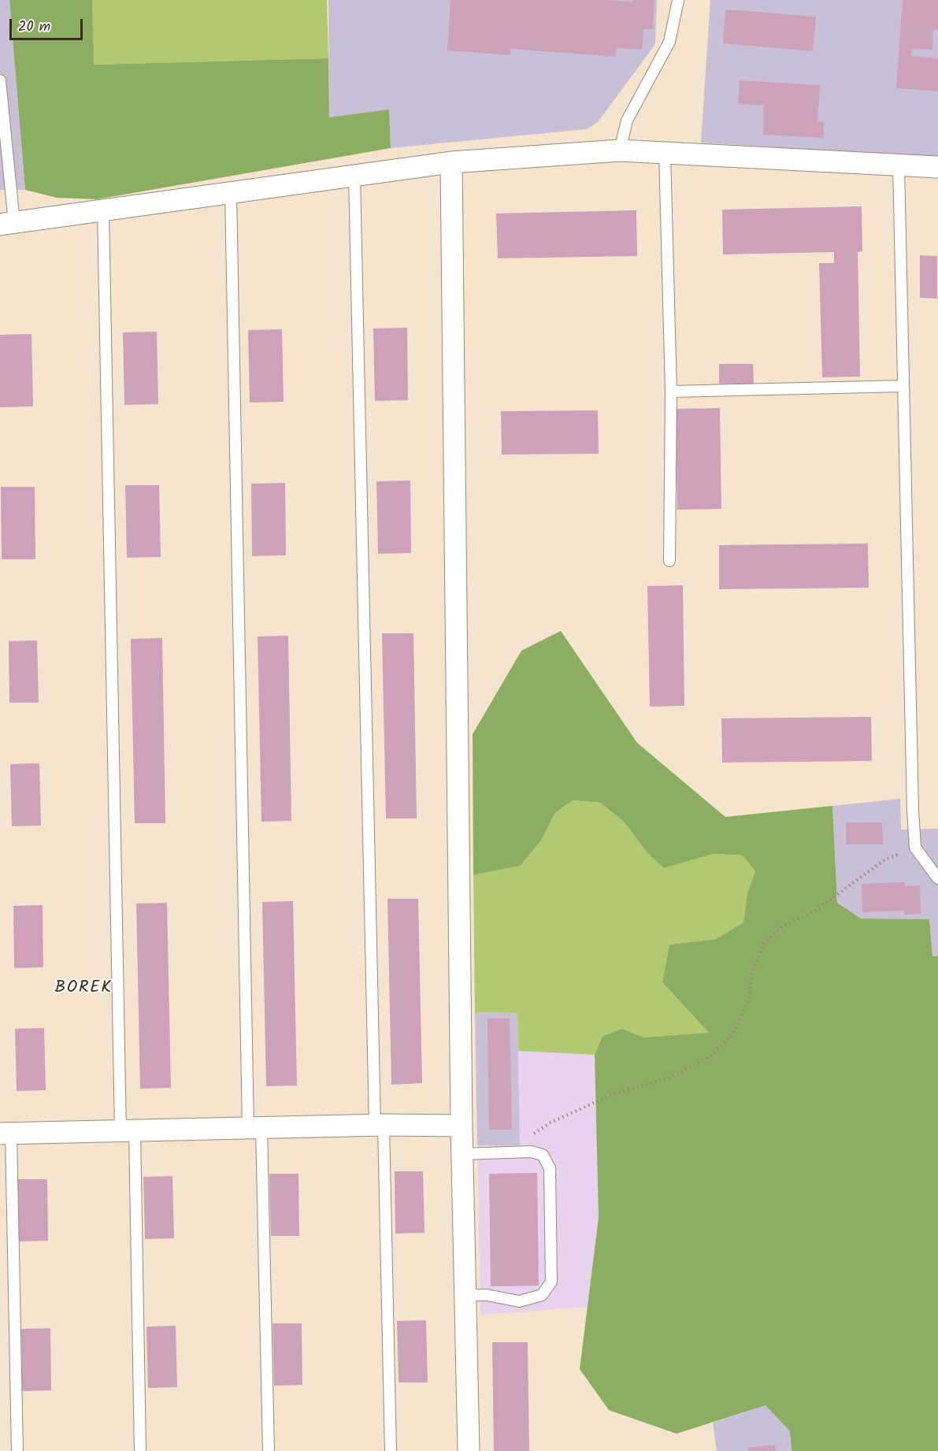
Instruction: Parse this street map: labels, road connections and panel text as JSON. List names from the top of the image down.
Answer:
{
  "districts": ["BOREK"],
  "scale_bar": "20 m"
}
